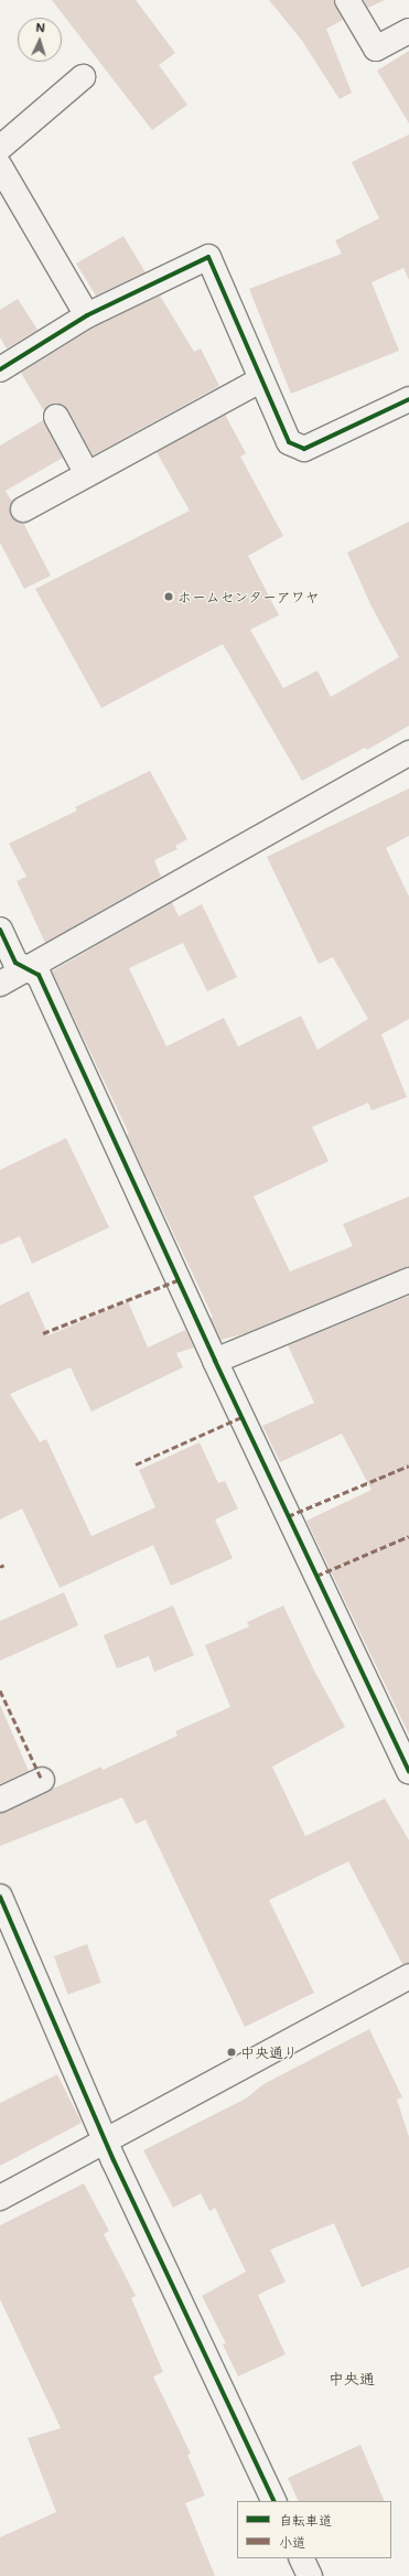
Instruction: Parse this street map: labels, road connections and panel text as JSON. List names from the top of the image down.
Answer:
{
  "districts": ["中央通"],
  "places": ["ホームセンターアワヤ", "中央通り"],
  "legend": ["自転車道", "小道"],
  "north": "top"
}
